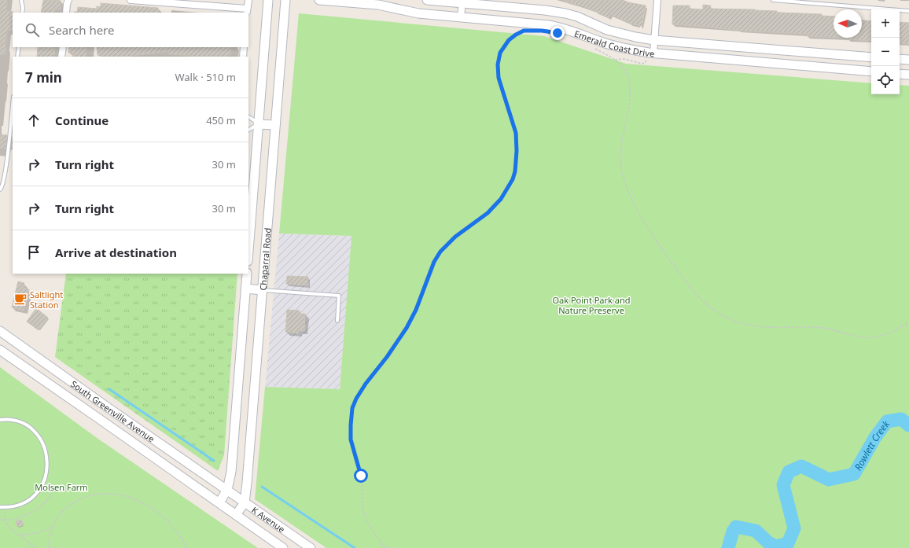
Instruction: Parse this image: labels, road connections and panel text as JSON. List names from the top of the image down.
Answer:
{
  "streets": {
    "main road": [
      "Emerald Coast Drive",
      "Chaparral Road",
      "South Greenville Avenue",
      "K Avenue"
    ]
  },
  "crossings": [
    ["Chaparral Road", "South Greenville Avenue"],
    ["Chaparral Road", "K Avenue"],
    ["South Greenville Avenue", "K Avenue"]
  ],
  "water": ["Rowlett Creek"],
  "parks": ["Oak Point Park and Nature Preserve", "Molsen Farm"],
  "places": {
    "cafe": ["Saltlight Station"]
  },
  "north": "left",
  "page": {
    "map_buttons": ["+", "−"],
    "search": "Search here",
    "heading": ["7 min", "Walk · 510 m"],
    "list": [
      ["Continue", "450 m"],
      ["Turn right", "30 m"],
      ["Turn right", "30 m"],
      "Arrive at destination"
    ]
  }
}
